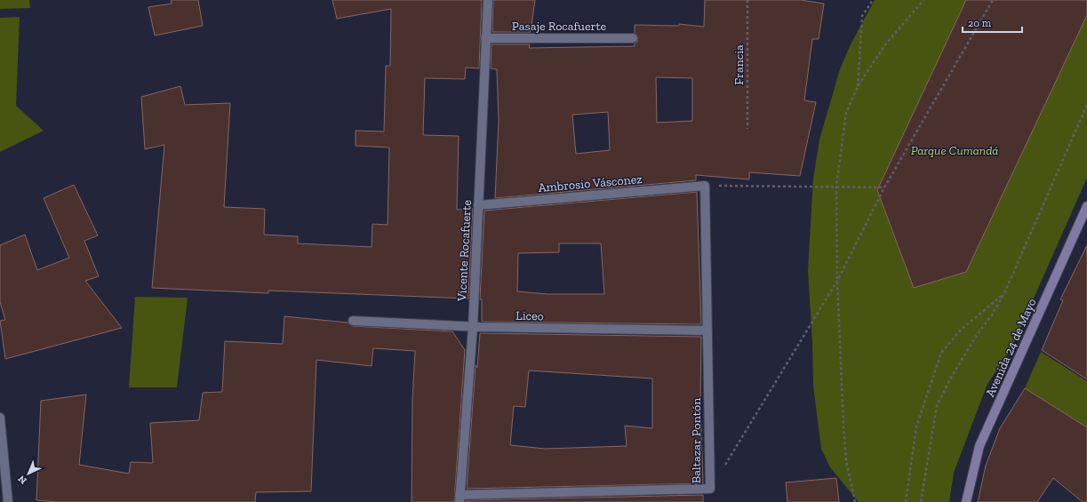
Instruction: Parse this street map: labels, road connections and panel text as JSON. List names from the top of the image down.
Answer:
{
  "streets": {
    "main road": ["Avenida 24 de Mayo"],
    "street": [
      "Pasaje Rocafuerte",
      "Ambrosio Vásconez",
      "Vicente Rocafuerte",
      "Liceo",
      "Baltazar Pontón"
    ],
    "path": ["Francia"]
  },
  "crossings": [
    ["Pasaje Rocafuerte", "Vicente Rocafuerte"],
    ["Ambrosio Vásconez", "Vicente Rocafuerte"],
    ["Ambrosio Vásconez", "Baltazar Pontón"],
    ["Vicente Rocafuerte", "Liceo"],
    ["Vicente Rocafuerte", "Baltazar Pontón"],
    ["Liceo", "Baltazar Pontón"]
  ],
  "parks": ["Parque Cumandá"],
  "scale_bar": "20 m",
  "north": "bottom left"
}
